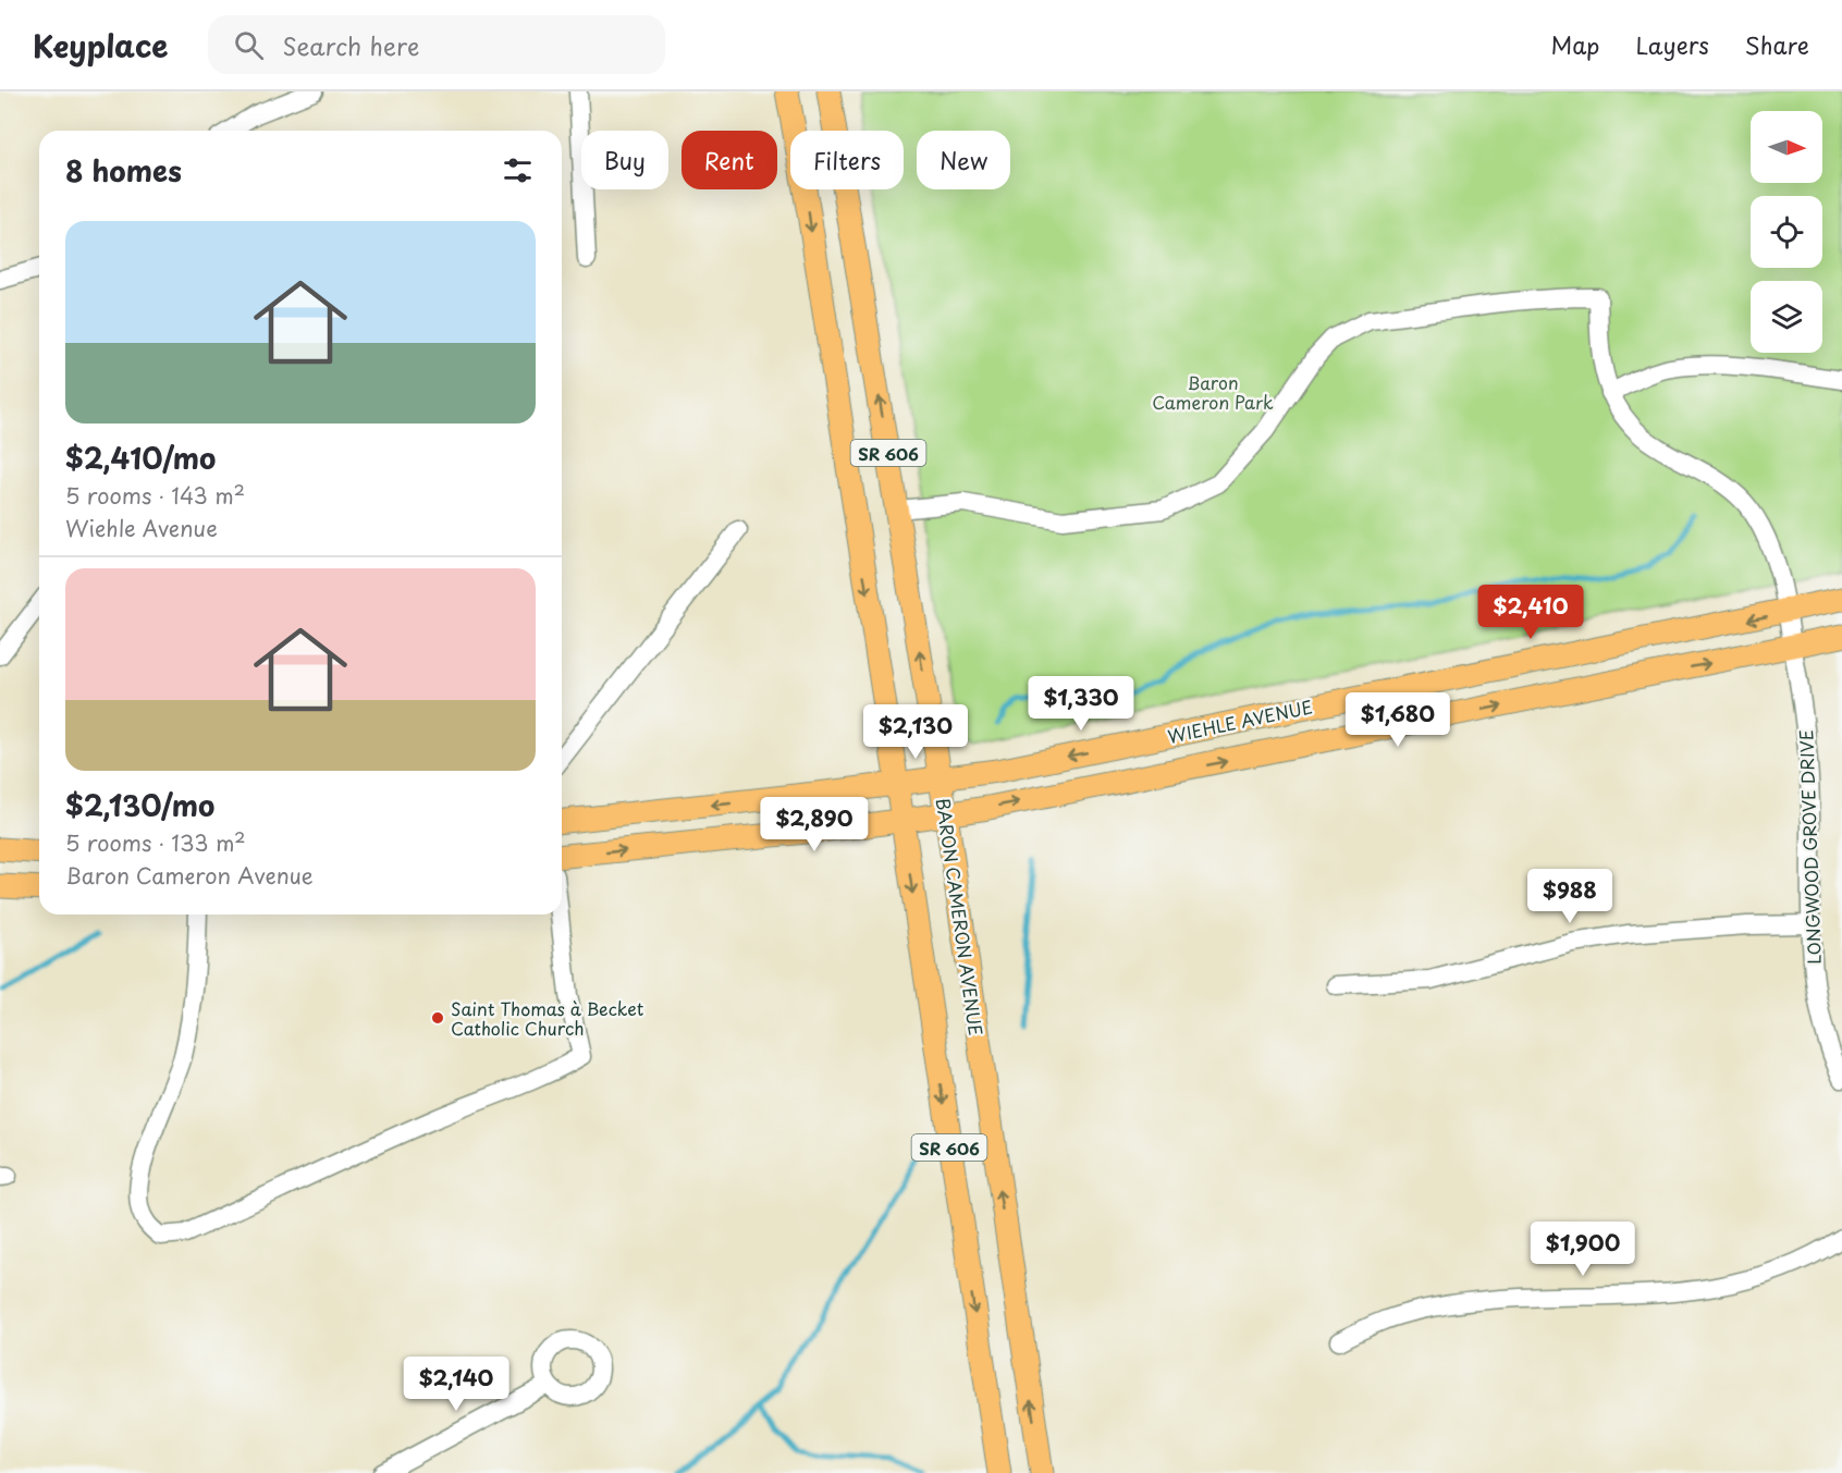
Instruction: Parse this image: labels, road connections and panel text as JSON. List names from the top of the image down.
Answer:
{
  "streets": {
    "main road": ["SR 606", "WIEHLE AVENUE", "BARON CAMERON AVENUE"],
    "street": ["LONGWOOD GROVE DRIVE"]
  },
  "crossings": [
    ["SR 606", "WIEHLE AVENUE"],
    ["WIEHLE AVENUE", "LONGWOOD GROVE DRIVE"],
    ["WIEHLE AVENUE", "BARON CAMERON AVENUE"],
    ["LONGWOOD GROVE DRIVE", "BARON CAMERON AVENUE"]
  ],
  "parks": ["Baron Cameron Park"],
  "places": ["Saint Thomas à Becket Catholic Church"],
  "north": "right",
  "page": {
    "header": "Keyplace",
    "search": "Search here",
    "nav": ["Map", "Layers", "Share"],
    "chip": [
      "Buy",
      "Rent",
      "Filters",
      "New"
    ],
    "heading": "8 homes",
    "list": [
      {
        "name": "$2,410/mo",
        "note": "5 rooms · 143 m² · Wiehle Avenue"
      },
      {
        "name": "$2,130/mo",
        "note": "5 rooms · 133 m² · Baron Cameron Avenue"
      }
    ],
    "price": [
      "$2,410",
      "$1,330",
      "$1,680",
      "$2,130",
      "$2,890",
      "$988",
      "$1,900",
      "$2,140"
    ]
  }
}
